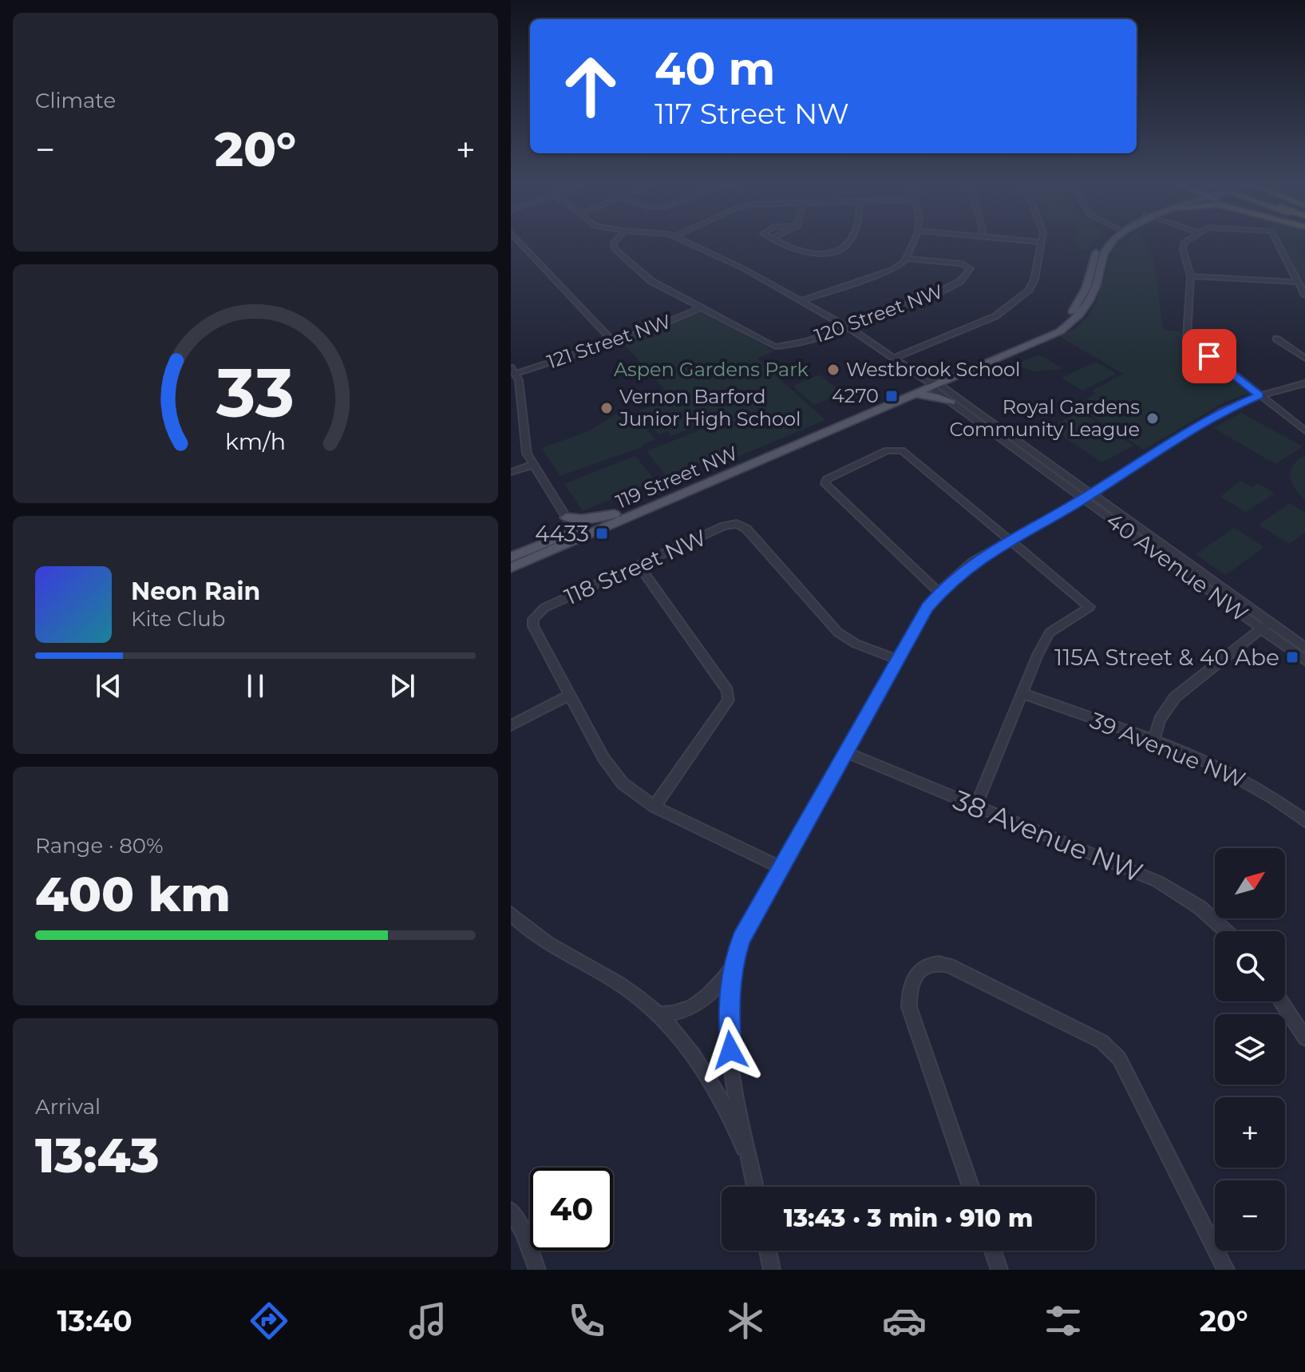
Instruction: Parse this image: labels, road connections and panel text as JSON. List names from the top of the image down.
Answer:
{
  "streets": {
    "main road": ["119 Street NW"],
    "street": [
      "120 Street NW",
      "121 Street NW",
      "118 Street NW",
      "40 Avenue NW",
      "39 Avenue NW",
      "38 Avenue NW"
    ]
  },
  "crossings": [
    ["120 Street NW", "121 Street NW"],
    ["120 Street NW", "40 Avenue NW"],
    ["119 Street NW", "40 Avenue NW"]
  ],
  "parks": ["Aspen Gardens Park"],
  "places": {
    "other": ["Westbrook School", "Vernon Barford Junior High School", "Royal Gardens Community League"],
    "transit": ["4270", "4433", "115A Street & 40 Abe"]
  },
  "north": "top right",
  "page": {
    "tile": [
      "Climate",
      ["Range · 80%", "400 km"],
      ["Arrival", "13:43"]
    ],
    "turn": ["40 m", "117 Street NW"],
    "heat": ["−", "20°", "+"],
    "song": ["Neon Rain", "Kite Club"],
    "map_buttons": ["+", "−"],
    "limit": "40",
    "trip": "13:43 · 3 min · 910 m",
    "tabs": ["13:40", "20°"],
    "gauge": ["33", "km/h"]
  }
}
